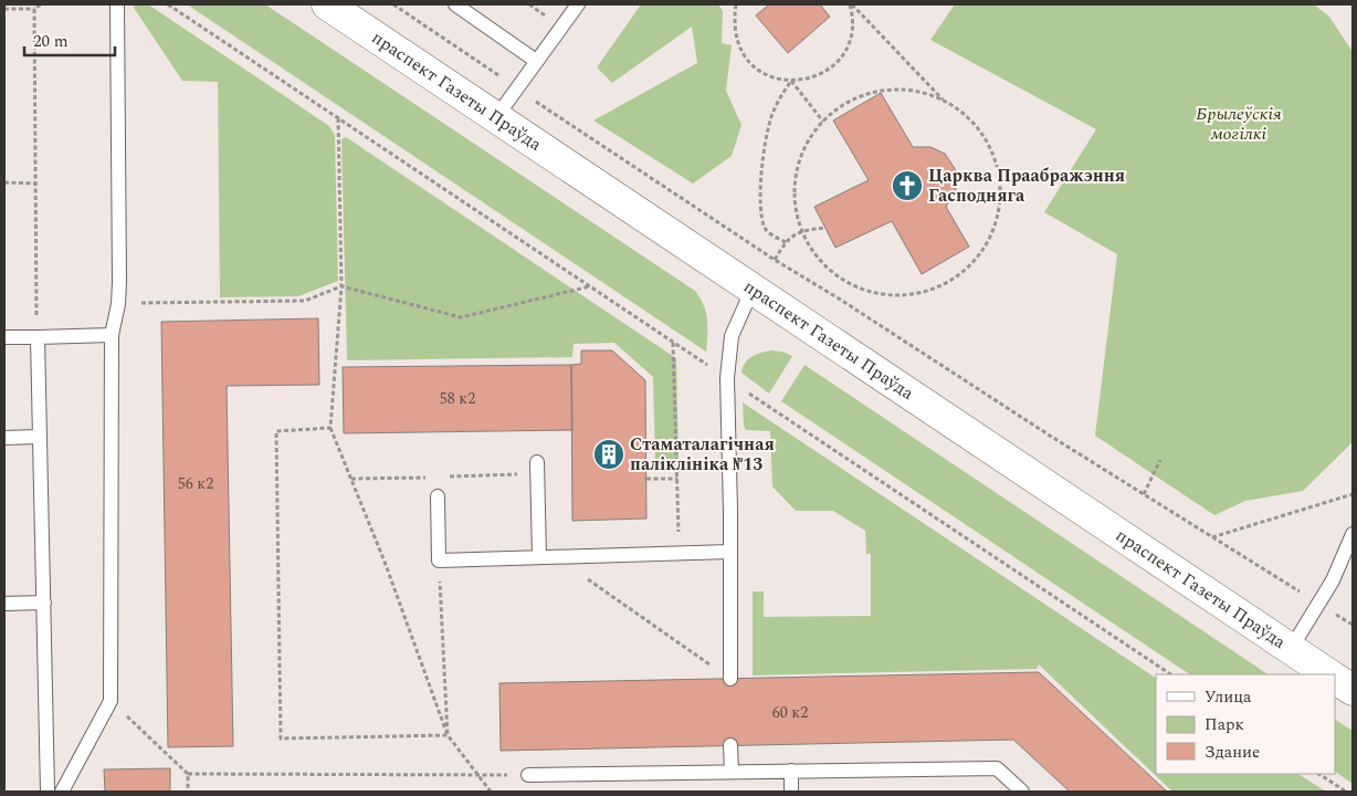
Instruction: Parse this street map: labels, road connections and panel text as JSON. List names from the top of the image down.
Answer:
{
  "streets": {
    "main road": ["праспект Газеты Праўда"]
  },
  "parks": ["Брылеўскія могілкі"],
  "places": {
    "church": ["Царква Праабражэння Гасподняга"],
    "building": ["Стаматалагічная паліклініка №13"]
  },
  "house_numbers": ["58 к2", "56 к2", "60 к2"],
  "legend": ["Улица", "Парк", "Здание"],
  "scale_bar": "20 m"
}
